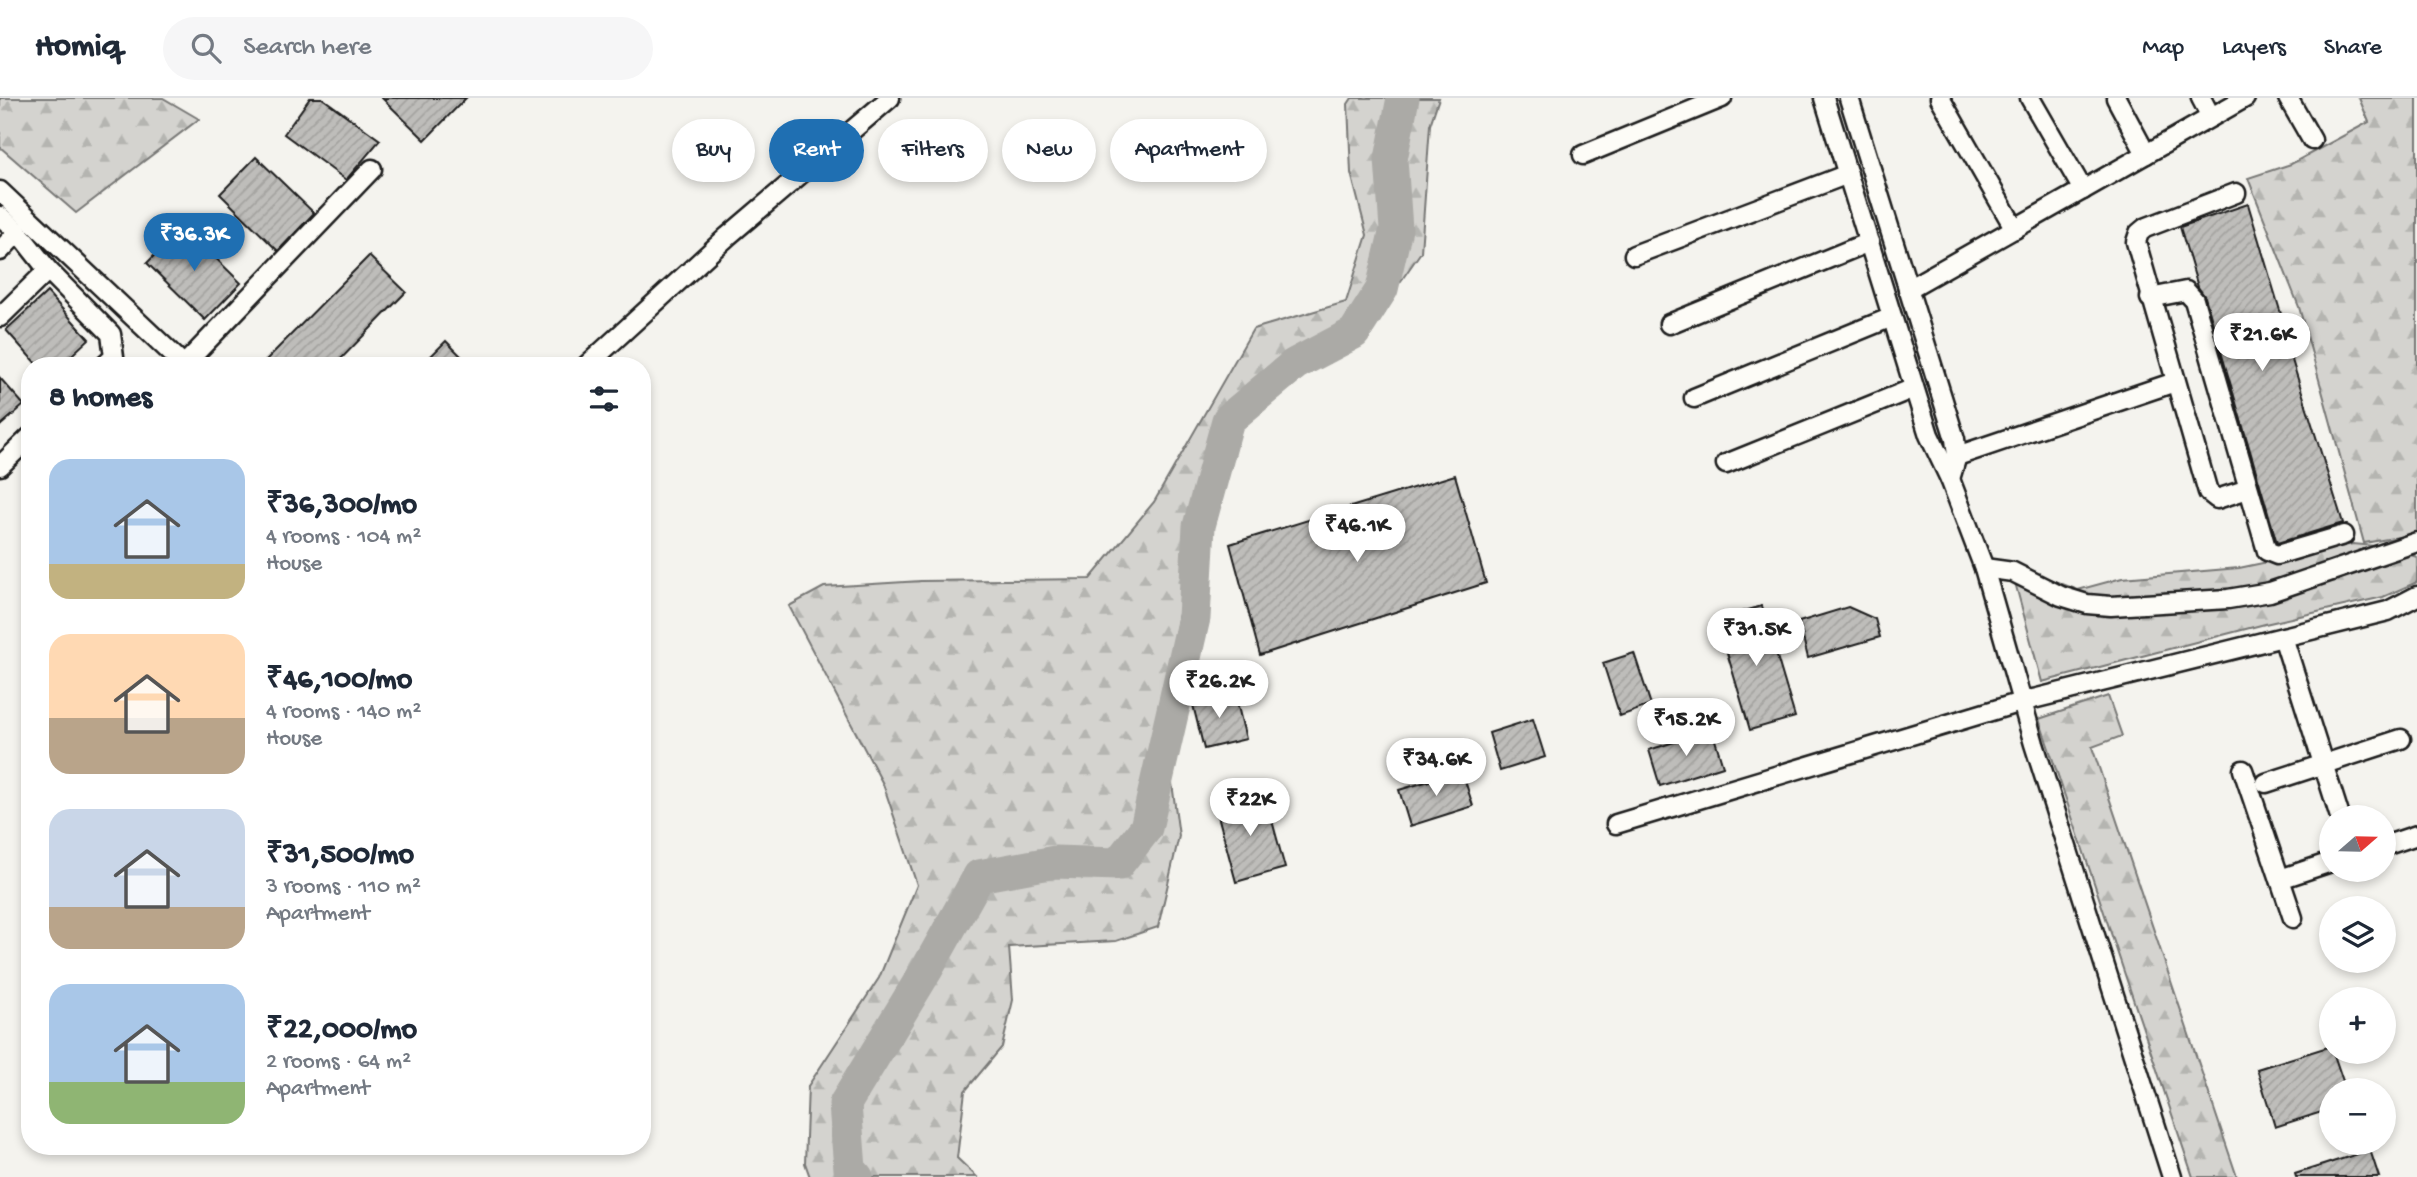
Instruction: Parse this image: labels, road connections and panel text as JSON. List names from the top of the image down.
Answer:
{
  "north": "right",
  "page": {
    "header": "Homiq",
    "search": "Search here",
    "nav": ["Map", "Layers", "Share"],
    "chip": [
      "Buy",
      "Rent",
      "Filters",
      "New",
      "Apartment"
    ],
    "price": [
      "₹36.3K",
      "₹21.6K",
      "₹46.1K",
      "₹31.5K",
      "₹26.2K",
      "₹15.2K",
      "₹34.6K",
      "₹22K"
    ],
    "heading": "8 homes",
    "list": [
      {
        "name": "₹36,300/mo",
        "note": "4 rooms · 104 m² · House"
      },
      {
        "name": "₹46,100/mo",
        "note": "4 rooms · 140 m² · House"
      },
      {
        "name": "₹31,500/mo",
        "note": "3 rooms · 110 m² · Apartment"
      },
      {
        "name": "₹22,000/mo",
        "note": "2 rooms · 64 m² · Apartment"
      }
    ],
    "map_buttons": ["+", "−"]
  }
}
